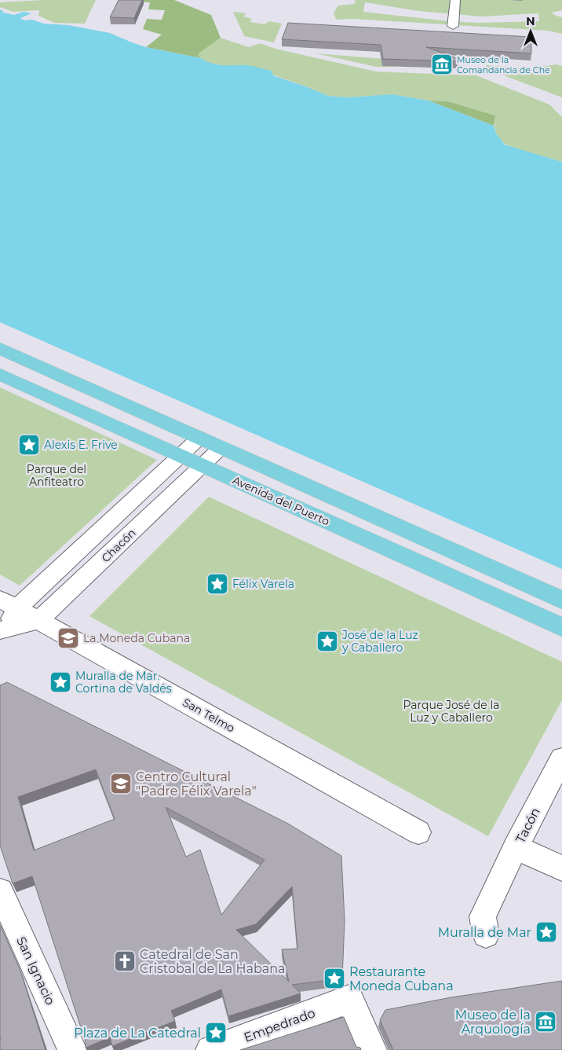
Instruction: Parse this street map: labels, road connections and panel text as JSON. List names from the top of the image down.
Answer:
{
  "streets": {
    "main road": ["Avenida del Puerto"],
    "street": [
      "Chacón",
      "San Telmo",
      "Tacón",
      "San Ignacio",
      "Empedrado"
    ]
  },
  "crossings": [
    ["Avenida del Puerto", "Chacón"],
    ["Chacón", "San Telmo"]
  ],
  "parks": ["Parque del Anfiteatro", "Parque José de la Luz y Caballero"],
  "places": {
    "museum": ["Museo de la Comandancia de Che", "Museo de la Arquología"],
    "place": [
      "Alexis E. Frive",
      "Félix Varela",
      "José de la Luz y Caballero",
      "Muralla de Mar. Cortina de Valdés",
      "Muralla de Mar",
      "Restaurante Moneda Cubana",
      "Plaza de La Catedral"
    ],
    "school or university": ["La Moneda Cubana", "Centro Cultural \"Padre Félix Varela\""],
    "church": ["Catedral de San Cristobal de La Habana"]
  },
  "north": "top"
}
